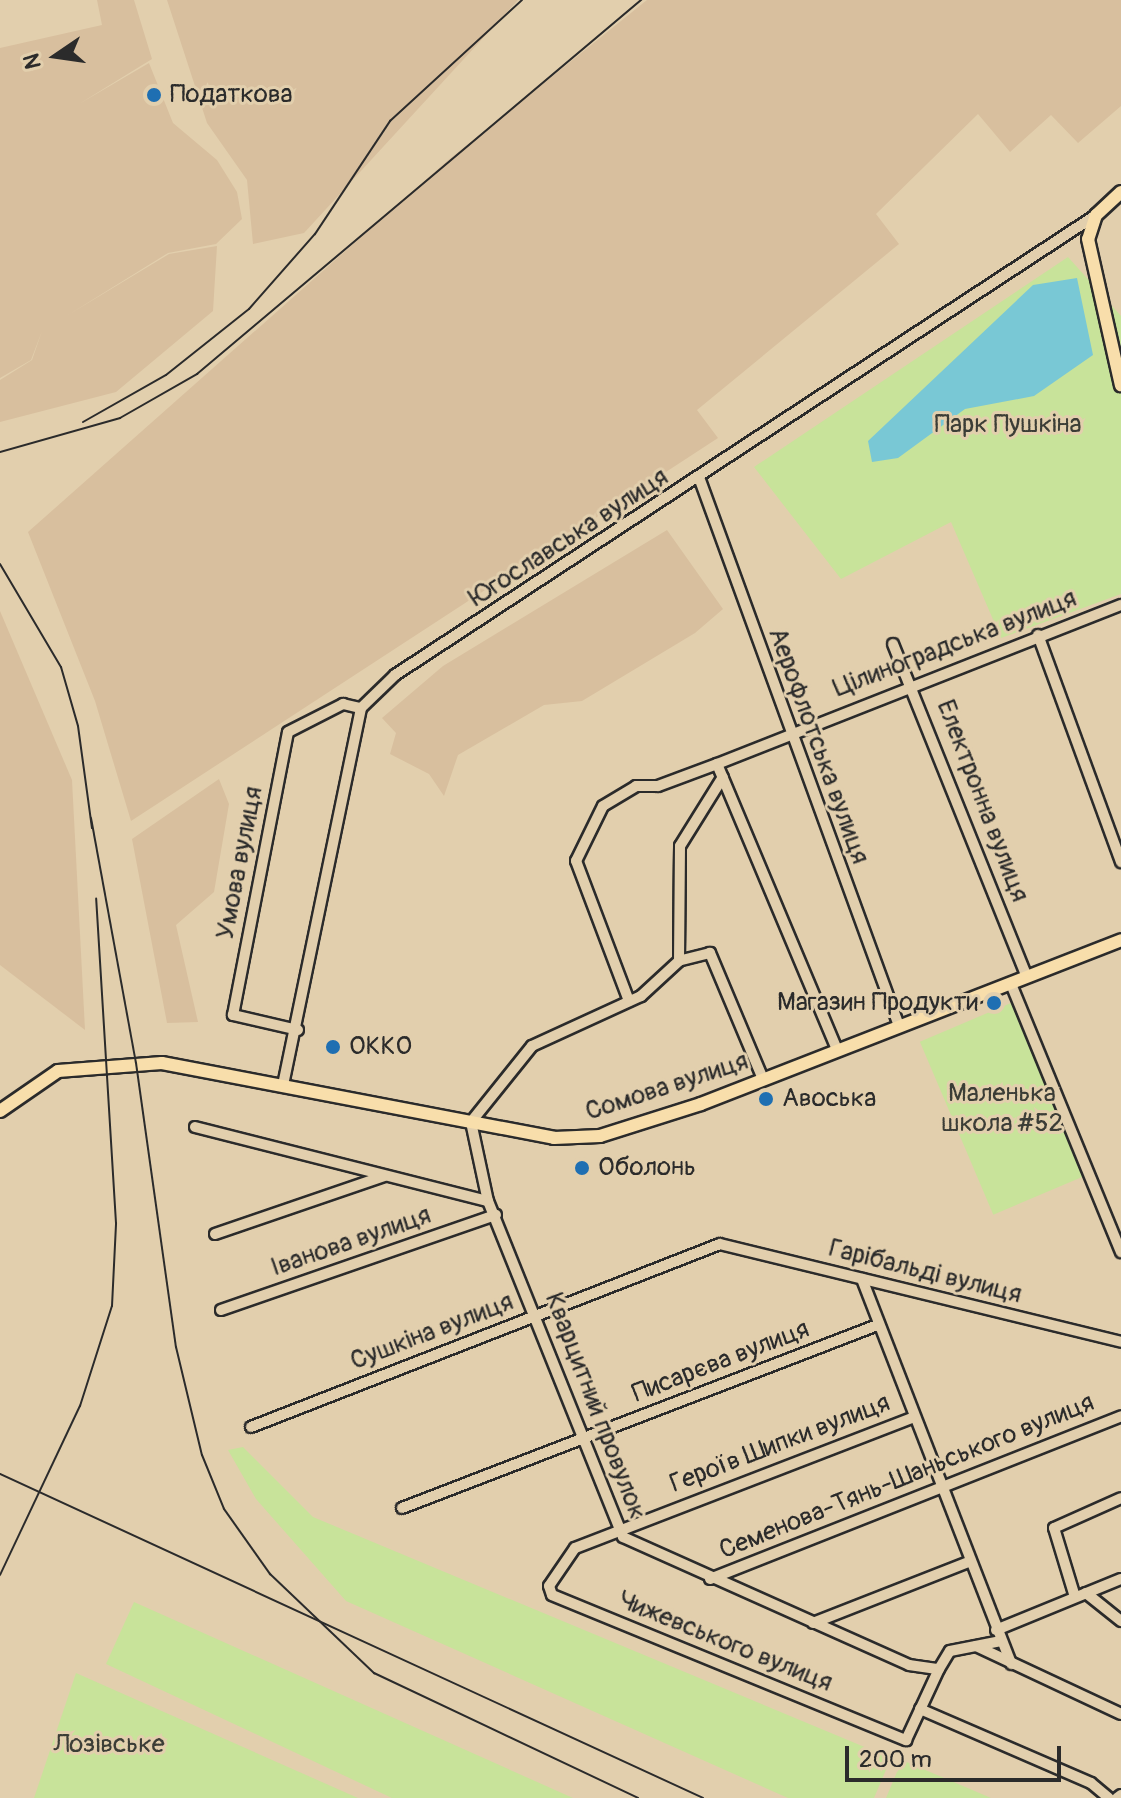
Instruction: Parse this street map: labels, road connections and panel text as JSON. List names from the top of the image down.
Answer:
{
  "streets": {
    "main road": ["Югославська вулиця", "Сомова вулиця"],
    "street": [
      "Цілиноградська вулиця",
      "Аерофлотська вулиця",
      "Електронна вулиця",
      "Умова вулиця",
      "Іванова вулиця",
      "Гарібальді вулиця",
      "Сушкіна вулиця",
      "Писарєва вулиця",
      "Кварцитний провулок",
      "Героїв Шипки вулиця",
      "Семенова-Тянь-Шаньського вулиця",
      "Чижевського вулиця"
    ]
  },
  "crossings": [
    ["Югославська вулиця", "Аерофлотська вулиця"],
    ["Югославська вулиця", "Умова вулиця"],
    ["Цілиноградська вулиця", "Аерофлотська вулиця"],
    ["Цілиноградська вулиця", "Електронна вулиця"],
    ["Аерофлотська вулиця", "Сомова вулиця"],
    ["Електронна вулиця", "Сомова вулиця"],
    ["Сомова вулиця", "Кварцитний провулок"],
    ["Іванова вулиця", "Кварцитний провулок"],
    ["Гарібальді вулиця", "Сушкіна вулиця"],
    ["Сушкіна вулиця", "Кварцитний провулок"],
    ["Писарєва вулиця", "Кварцитний провулок"],
    ["Кварцитний провулок", "Героїв Шипки вулиця"],
    ["Кварцитний провулок", "Семенова-Тянь-Шаньського вулиця"],
    ["Кварцитний провулок", "Чижевського вулиця"],
    ["Героїв Шипки вулиця", "Чижевського вулиця"]
  ],
  "parks": ["Парк Пушкіна", "Маленька школа #52", "Лозівське"],
  "places": [
    "Податкова",
    "Магазин Продукти",
    "ОККО",
    "Авоська",
    "Оболонь"
  ],
  "scale_bar": "200 m",
  "north": "left"
}
